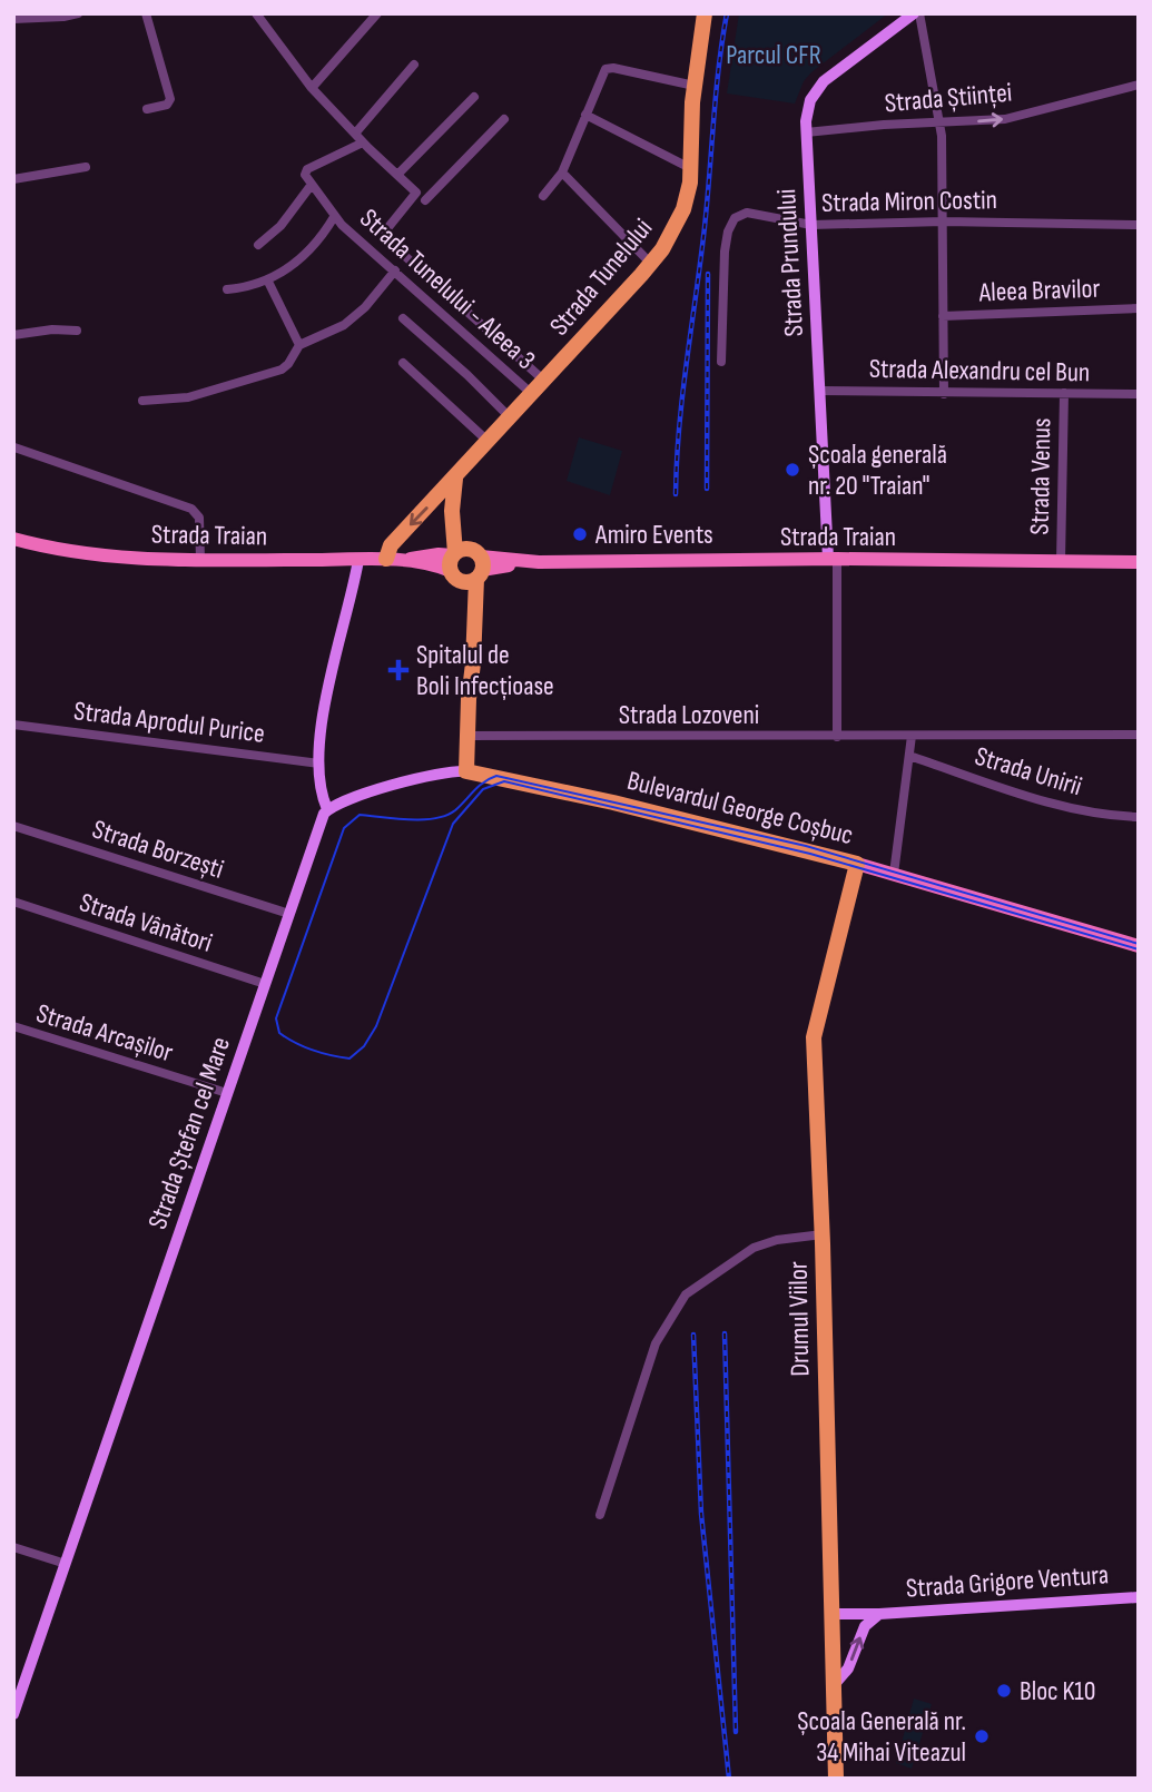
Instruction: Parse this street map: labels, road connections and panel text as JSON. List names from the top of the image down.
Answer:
{
  "streets": {
    "highway": ["Strada Tunelului", "Bulevardul George Coșbuc", "Drumul Viilor"],
    "main road": ["Strada Traian"],
    "street": [
      "Strada Științei",
      "Strada Miron Costin",
      "Strada Prundului",
      "Strada Tunelului - Aleea 3",
      "Aleea Bravilor",
      "Strada Alexandru cel Bun",
      "Strada Venus",
      "Strada Lozoveni",
      "Strada Aprodul Purice",
      "Strada Unirii",
      "Strada Borzești",
      "Strada Vânători",
      "Strada Arcașilor",
      "Strada Ștefan cel Mare",
      "Strada Grigore Ventura"
    ]
  },
  "crossings": [
    ["Strada Științei", "Strada Prundului"],
    ["Strada Miron Costin", "Strada Prundului"],
    ["Strada Prundului", "Strada Alexandru cel Bun"],
    ["Strada Prundului", "Strada Traian"],
    ["Strada Prundului", "Strada Lozoveni"],
    ["Strada Tunelului", "Strada Tunelului - Aleea 3"],
    ["Strada Tunelului", "Strada Traian"],
    ["Strada Alexandru cel Bun", "Strada Venus"],
    ["Strada Venus", "Strada Traian"],
    ["Bulevardul George Coșbuc", "Strada Ștefan cel Mare"],
    ["Bulevardul George Coșbuc", "Drumul Viilor"],
    ["Strada Borzești", "Strada Ștefan cel Mare"],
    ["Strada Vânători", "Strada Ștefan cel Mare"],
    ["Strada Arcașilor", "Strada Ștefan cel Mare"],
    ["Drumul Viilor", "Strada Grigore Ventura"]
  ],
  "one_way": ["Strada Științei"],
  "parks": ["Parcul CFR"],
  "places": {
    "other": [
      "Școala generală nr. 20 \"Traian\"",
      "Amiro Events",
      "Bloc K10",
      "Școala Generală nr. 34 Mihai Viteazul"
    ],
    "health": ["Spitalul de Boli Infecțioase"]
  }
}
